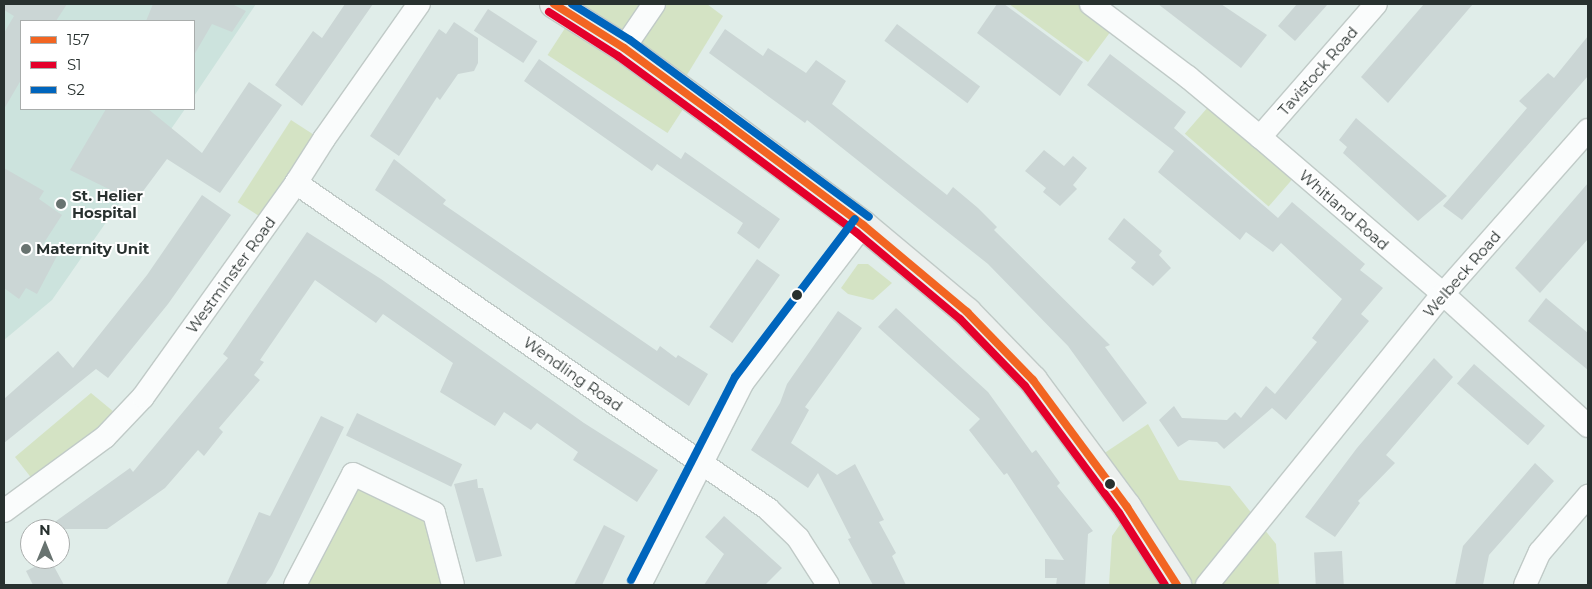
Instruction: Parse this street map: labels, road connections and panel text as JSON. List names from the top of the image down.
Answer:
{
  "streets": {
    "street": [
      "Tavistock Road",
      "Whitland Road",
      "Welbeck Road",
      "Westminster Road",
      "Wendling Road"
    ]
  },
  "crossings": [
    ["Tavistock Road", "Whitland Road"],
    ["Whitland Road", "Welbeck Road"],
    ["Westminster Road", "Wendling Road"]
  ],
  "places": ["St. Helier Hospital", "Maternity Unit"],
  "lines": ["transit line 157", "transit line S2", "transit line S1"],
  "legend": ["157", "S1", "S2"],
  "north": "top"
}
